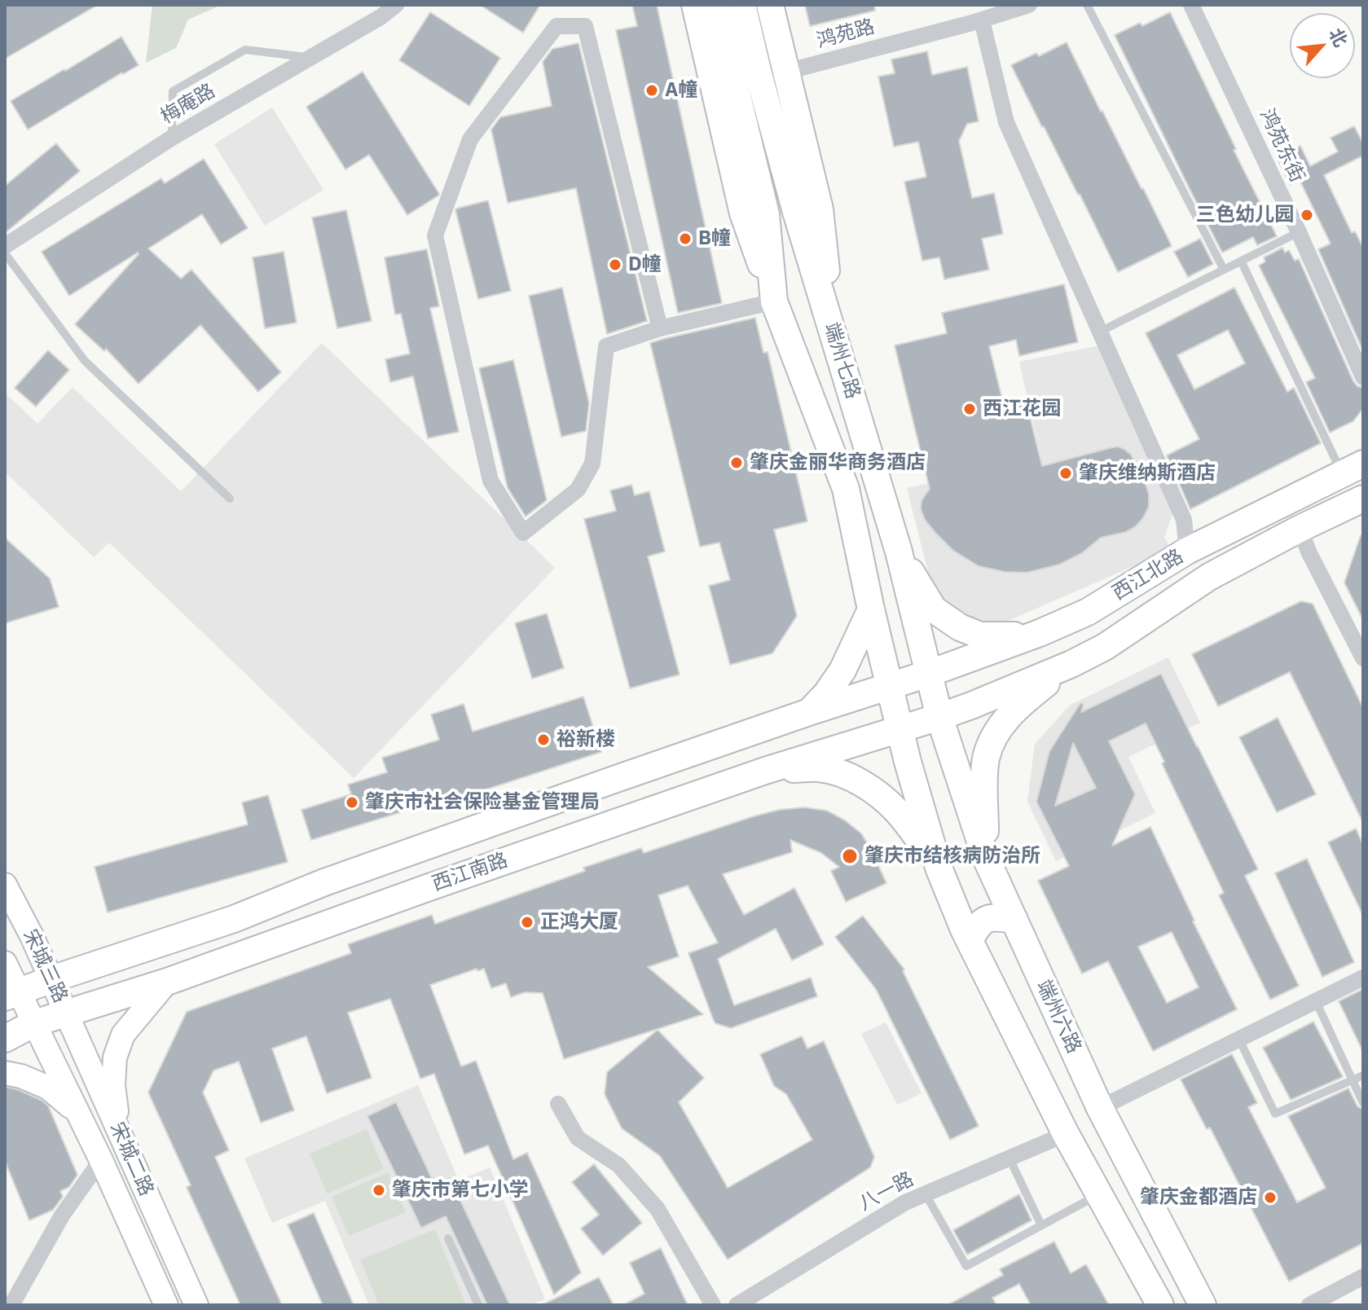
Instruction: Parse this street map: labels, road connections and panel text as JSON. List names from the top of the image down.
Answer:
{
  "streets": {
    "main road": [
      "端州七路",
      "西江北路",
      "西江南路",
      "宋城三路",
      "端州六路",
      "宋城二路"
    ],
    "street": [
      "鸿苑路",
      "梅庵路",
      "鸿苑东街",
      "八一路"
    ]
  },
  "crossings": [
    ["端州七路", "西江北路"],
    ["端州七路", "西江南路"],
    ["端州七路", "端州六路"],
    ["西江北路", "西江南路"],
    ["西江北路", "端州六路"],
    ["西江南路", "宋城三路"],
    ["西江南路", "端州六路"],
    ["西江南路", "宋城二路"],
    ["宋城三路", "宋城二路"]
  ],
  "places": [
    "A幢",
    "三色幼儿园",
    "B幢",
    "D幢",
    "西江花园",
    "肇庆金丽华商务酒店",
    "肇庆维纳斯酒店",
    "裕新楼",
    "肇庆市社会保险基金管理局",
    "肇庆市结核病防治所",
    "正鸿大厦",
    "肇庆市第七小学",
    "肇庆金都酒店"
  ],
  "north": "top right"
}
